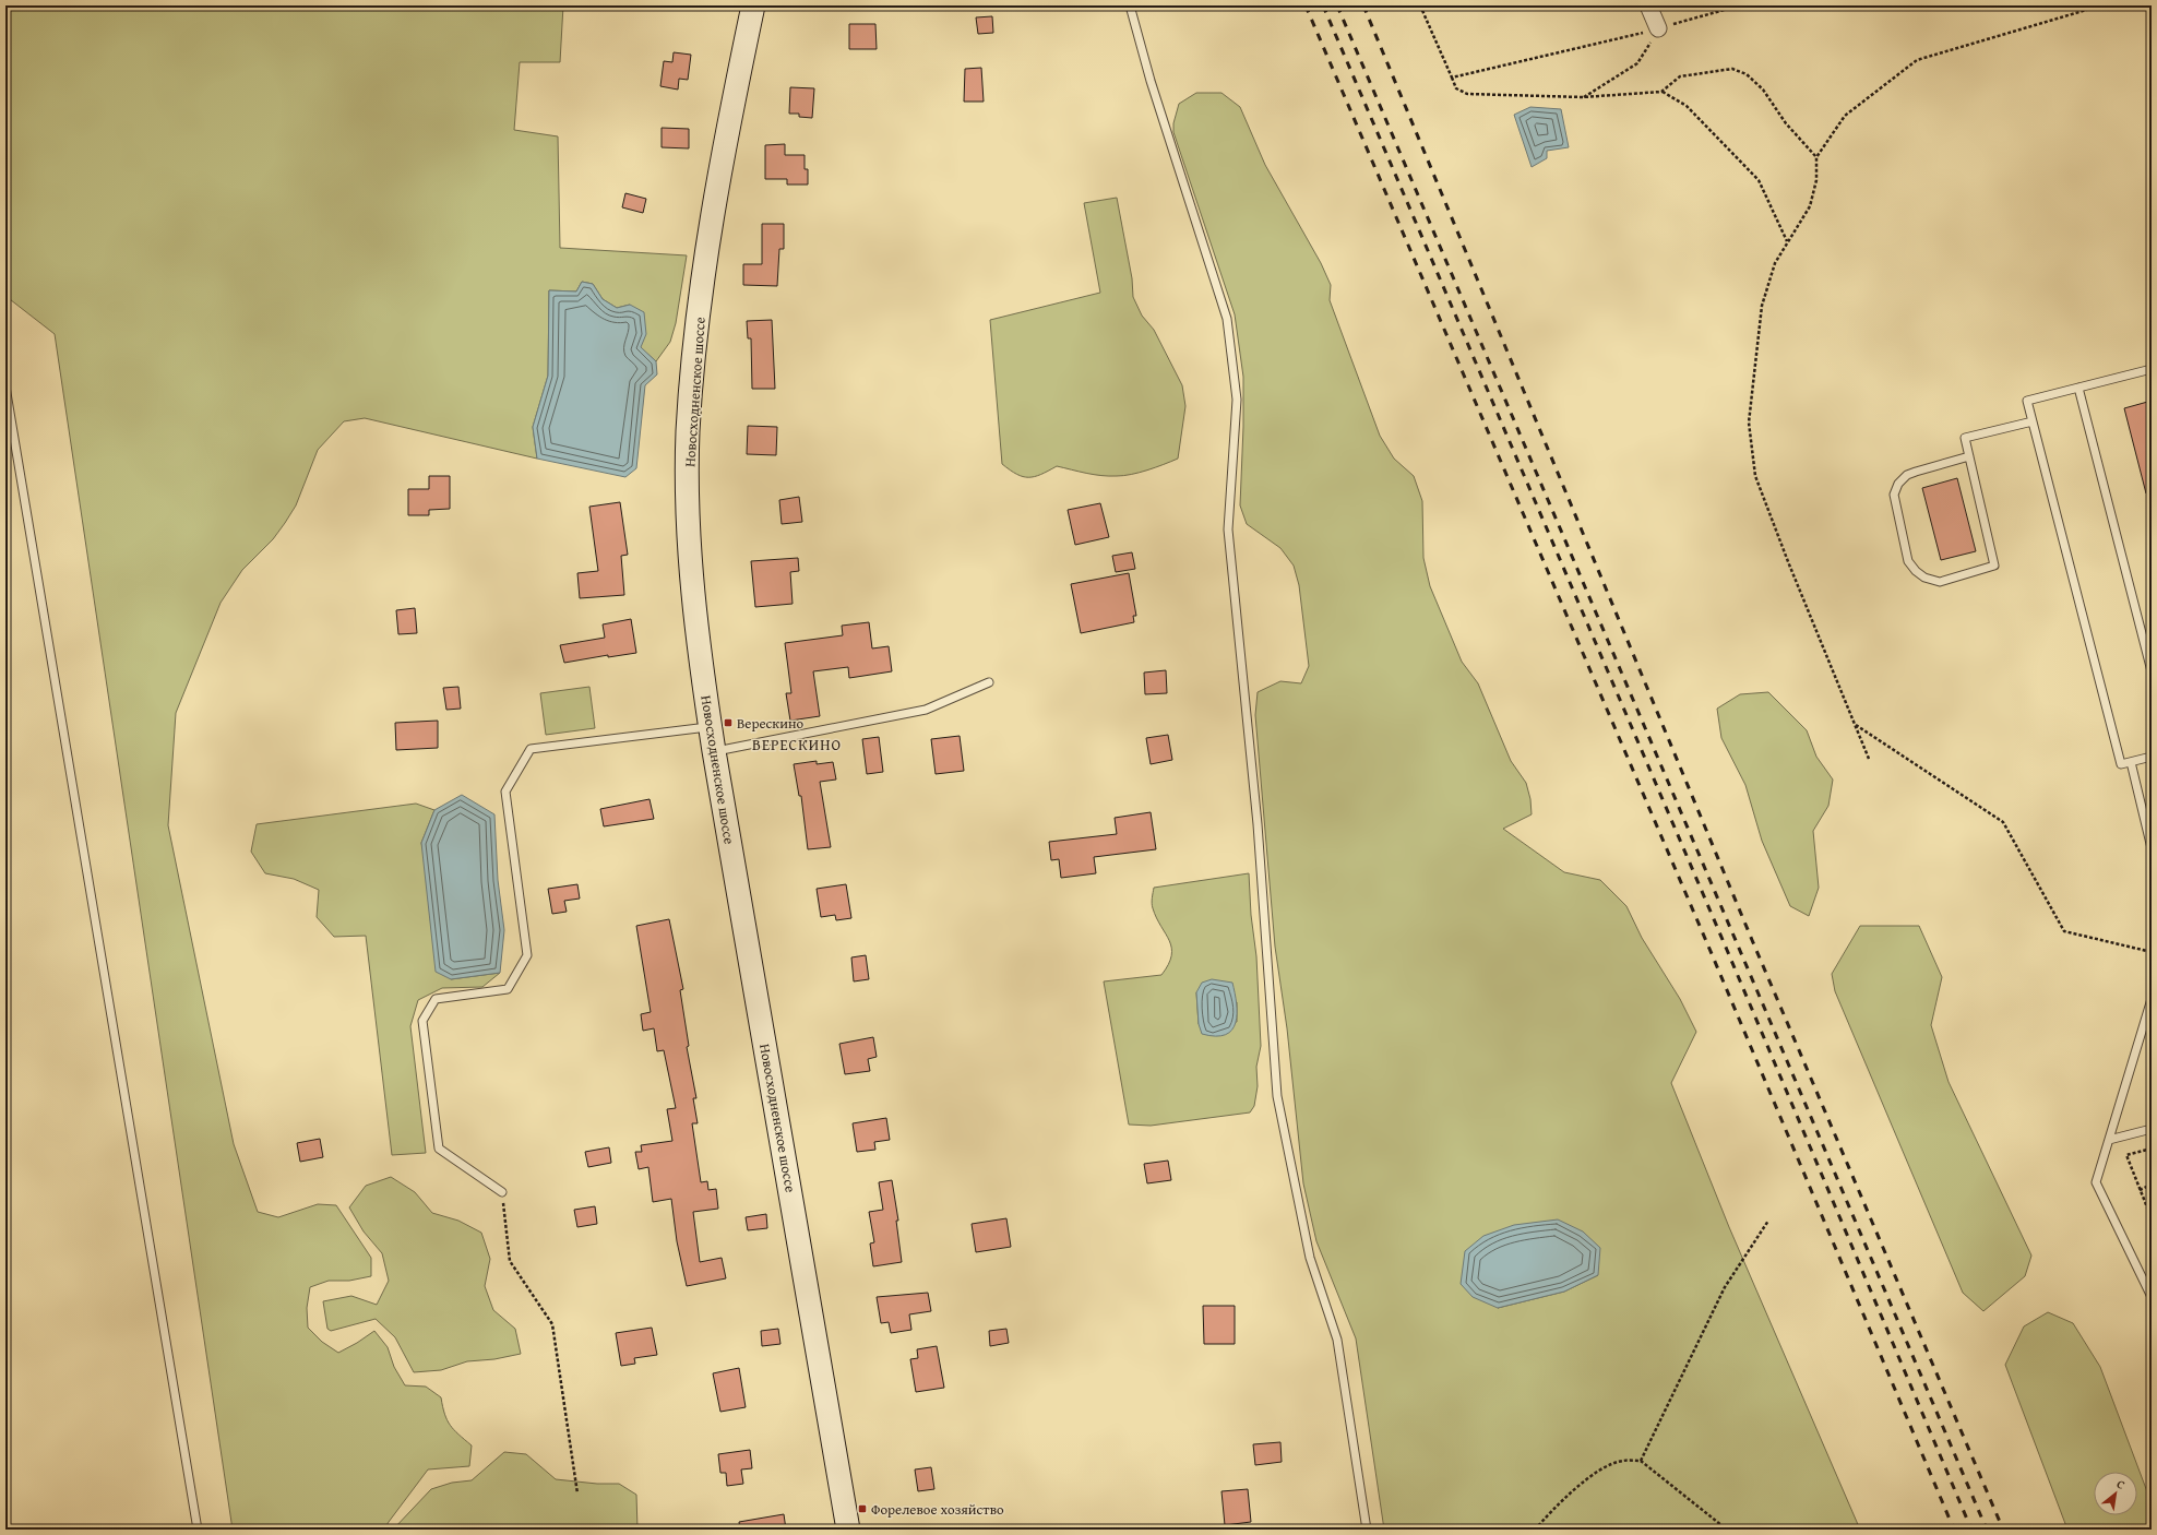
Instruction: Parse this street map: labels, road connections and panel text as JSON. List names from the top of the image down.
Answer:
{
  "streets": {
    "main road": ["Новосходненское шоссе"]
  },
  "districts": ["ВЕРЕСКИНО"],
  "places": {
    "transit": ["Верескино", "Форелевое хозяйство"]
  },
  "north": "top right"
}
